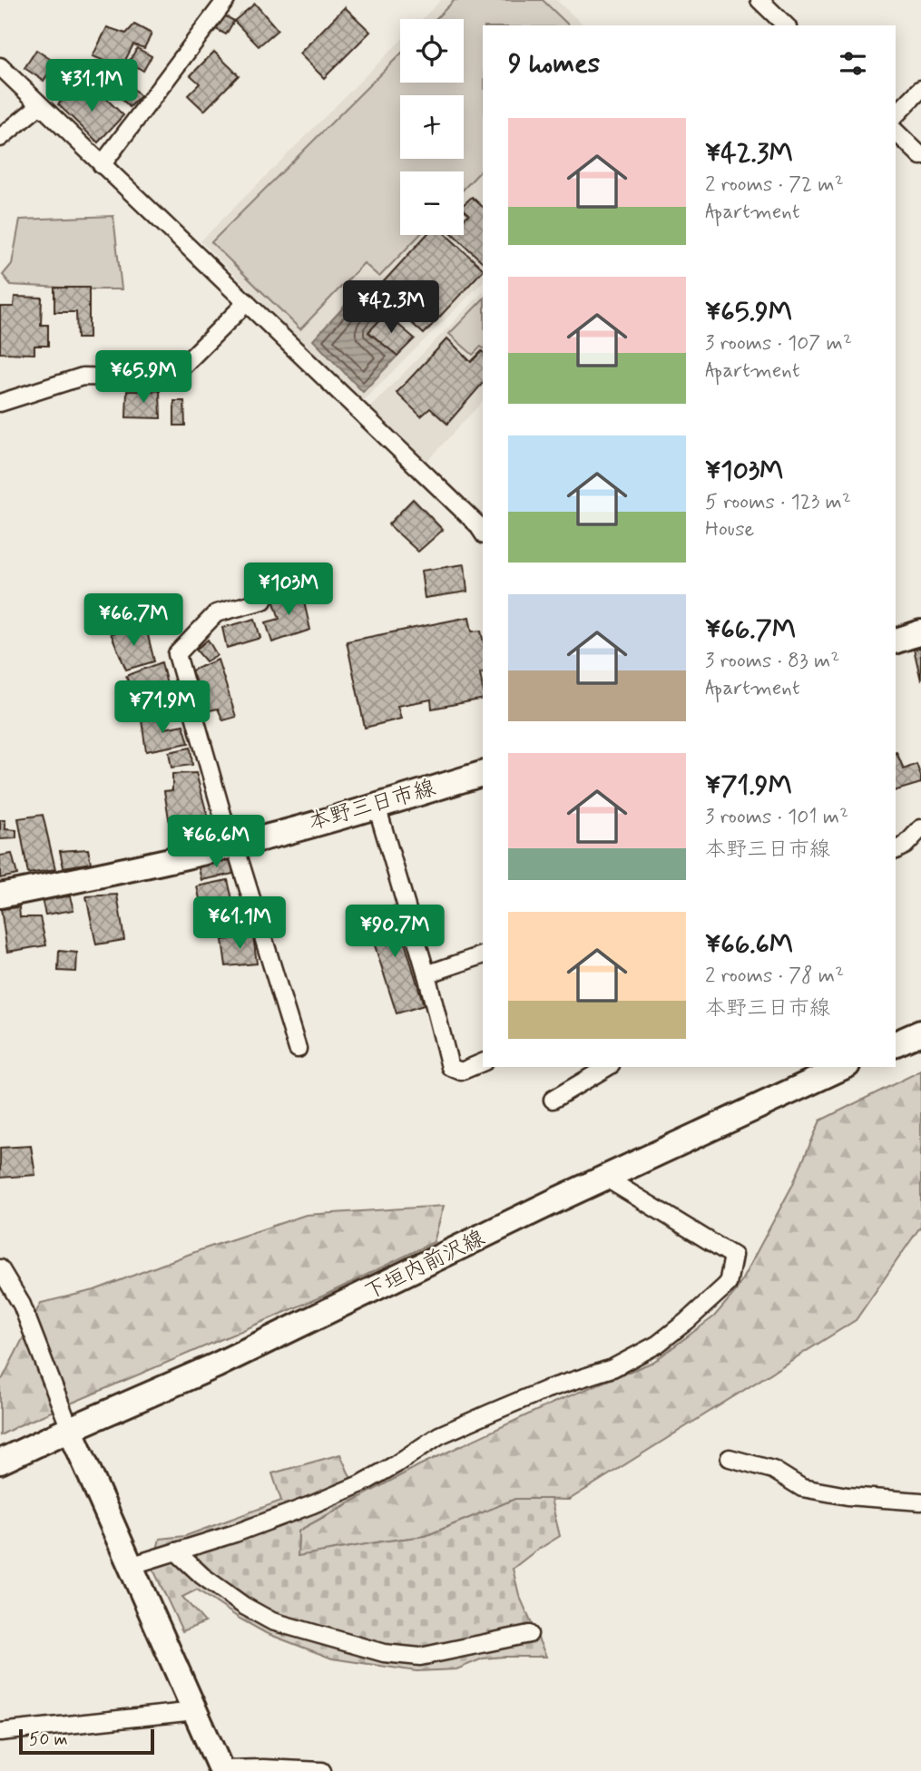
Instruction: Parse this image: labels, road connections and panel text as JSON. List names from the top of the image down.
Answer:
{
  "streets": {
    "main road": ["本野三日市線", "下垣内前沢線"]
  },
  "scale_bar": "50 m",
  "page": {
    "map_buttons": ["+", "−"],
    "heading": "9 homes",
    "price": [
      "¥31.1M",
      "¥42.3M",
      "¥65.9M",
      "¥103M",
      "¥66.7M",
      "¥71.9M",
      "¥66.6M",
      "¥61.1M",
      "¥90.7M"
    ],
    "list": [
      {
        "name": "¥42.3M",
        "note": "2 rooms · 72 m² · Apartment"
      },
      {
        "name": "¥65.9M",
        "note": "3 rooms · 107 m² · Apartment"
      },
      {
        "name": "¥103M",
        "note": "5 rooms · 123 m² · House"
      },
      {
        "name": "¥66.7M",
        "note": "3 rooms · 83 m² · Apartment"
      },
      {
        "name": "¥71.9M",
        "note": "3 rooms · 101 m² · 本野三日市線"
      },
      {
        "name": "¥66.6M",
        "note": "2 rooms · 78 m² · 本野三日市線"
      }
    ],
    "scale": "50 m"
  }
}
